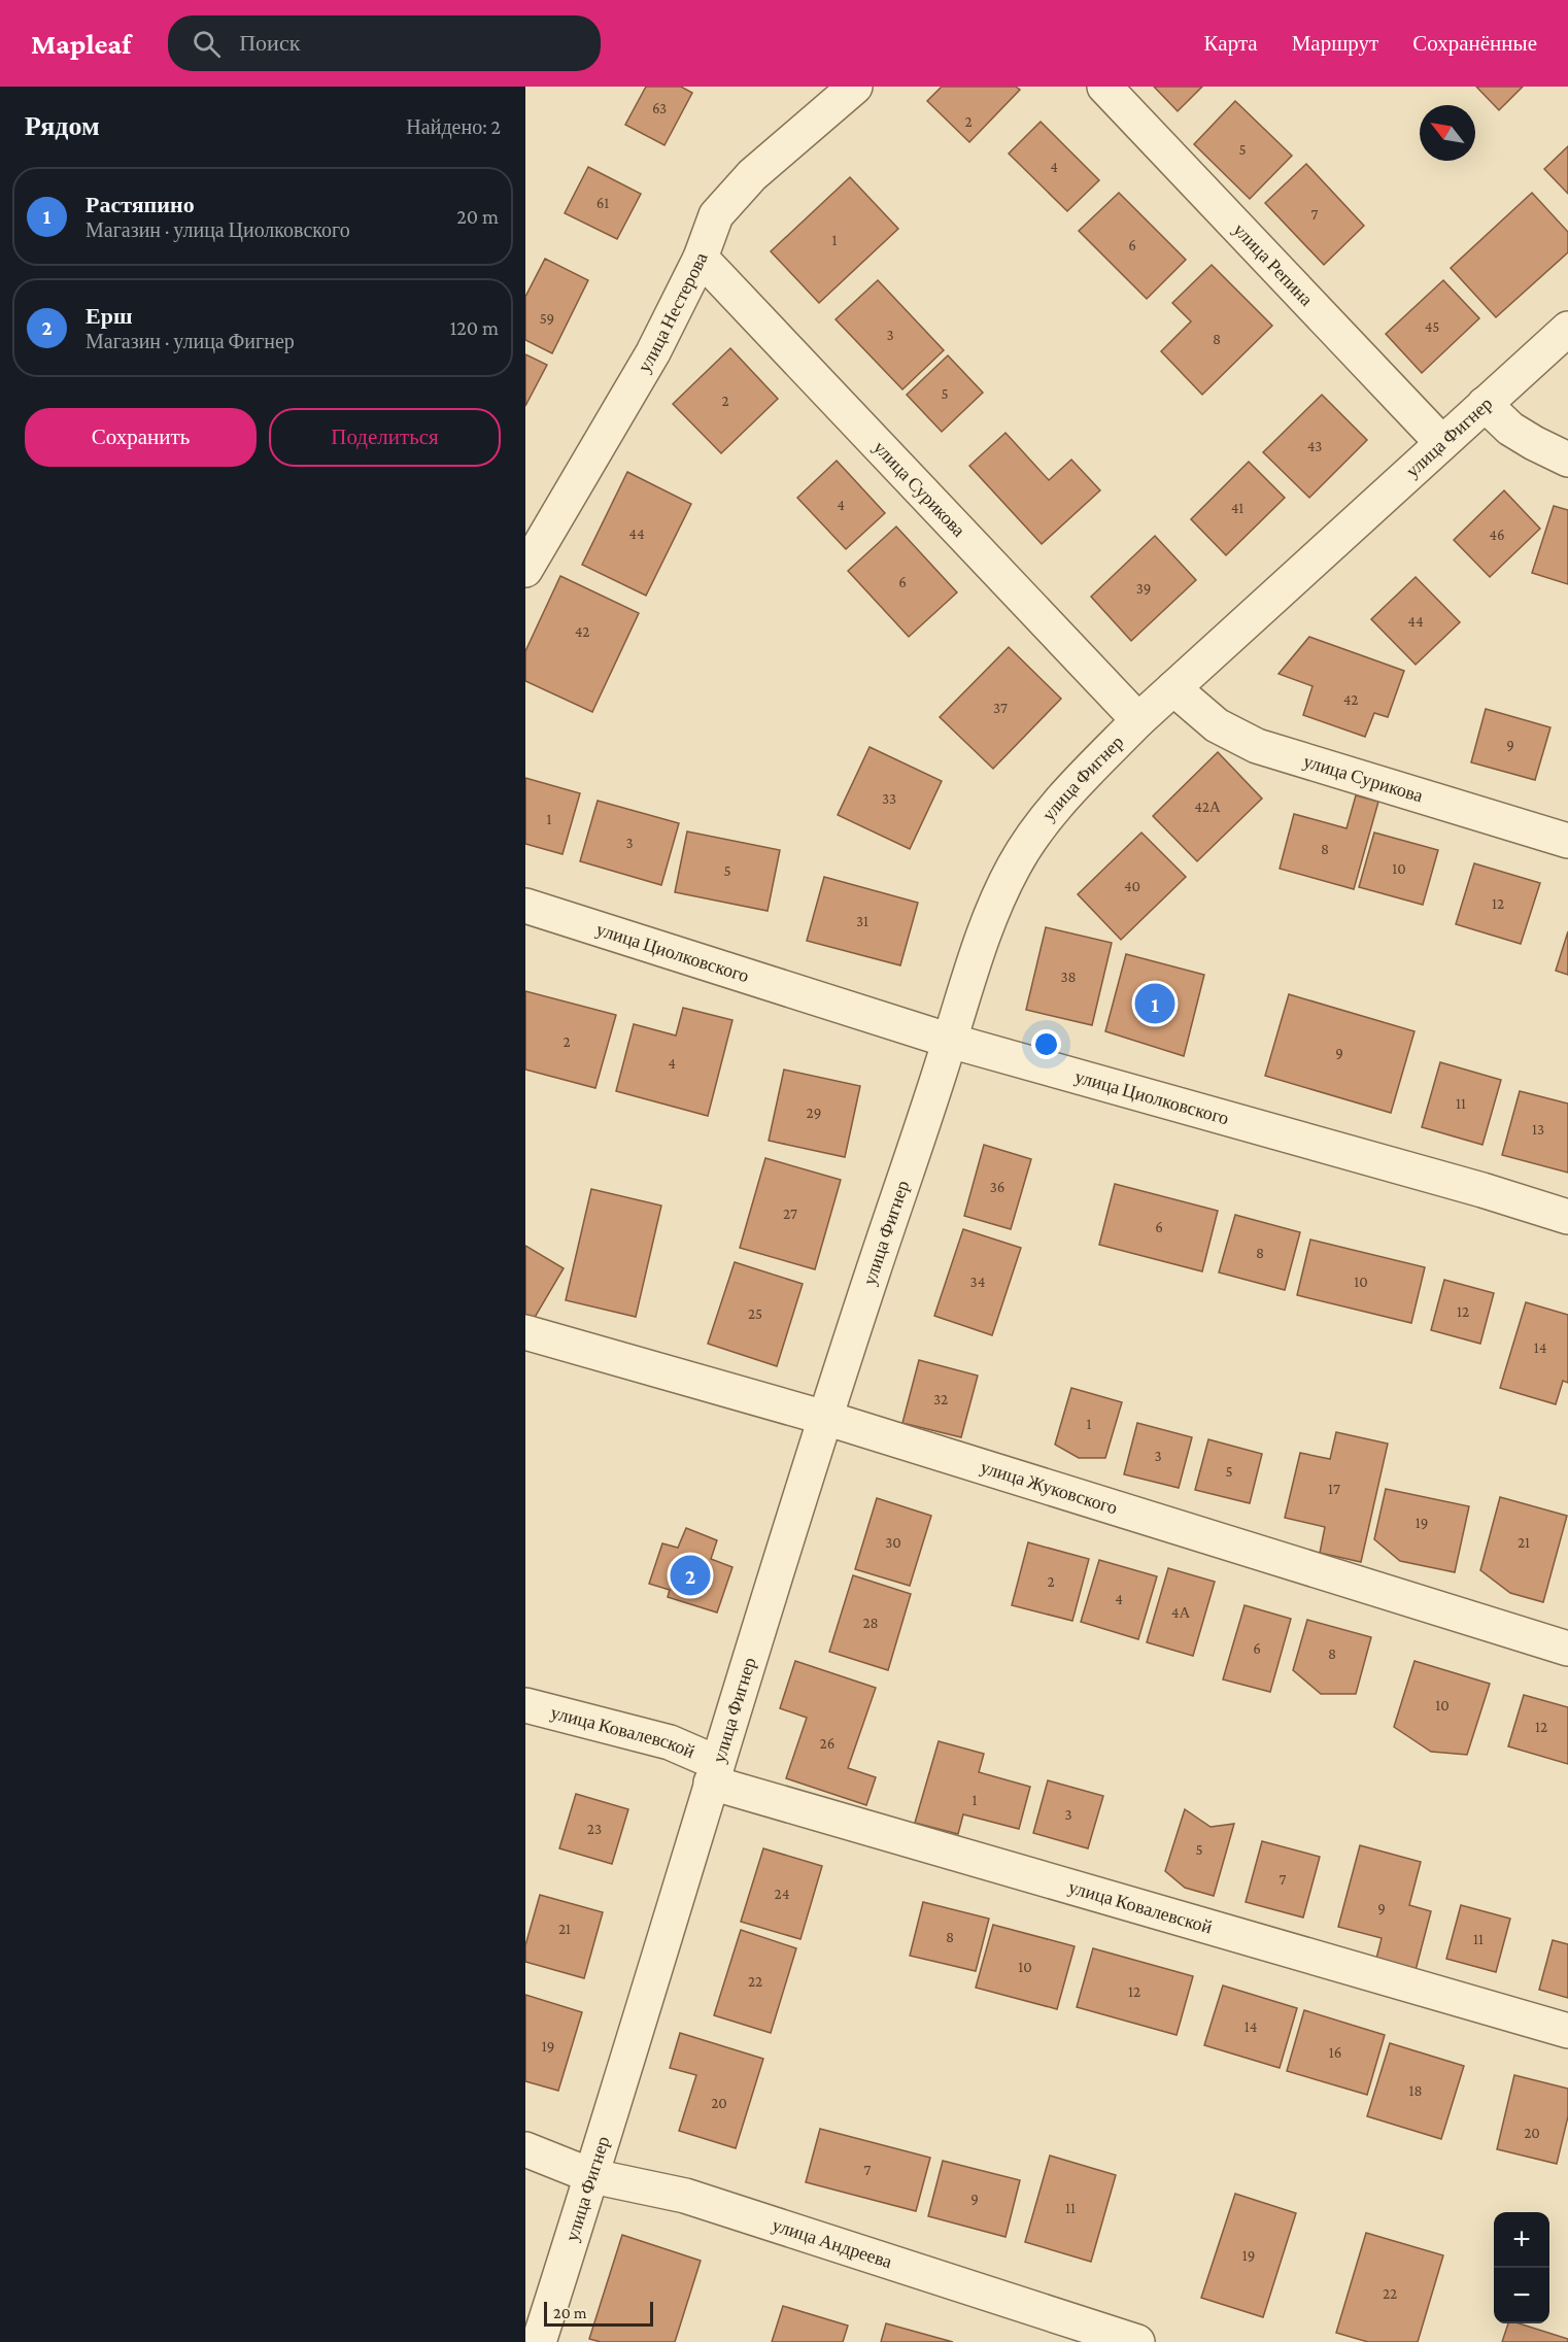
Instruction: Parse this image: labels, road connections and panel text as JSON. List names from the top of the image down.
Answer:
{
  "streets": {
    "street": [
      "улица Репина",
      "улица Нестерова",
      "улица Фигнер",
      "улица Сурикова",
      "улица Циолковского",
      "улица Жуковского",
      "улица Ковалевской",
      "улица Андреева"
    ]
  },
  "crossings": [
    ["улица Репина", "улица Фигнер"],
    ["улица Нестерова", "улица Сурикова"],
    ["улица Фигнер", "улица Сурикова"],
    ["улица Фигнер", "улица Циолковского"],
    ["улица Фигнер", "улица Жуковского"],
    ["улица Фигнер", "улица Ковалевской"],
    ["улица Фигнер", "улица Андреева"]
  ],
  "house_numbers": [
    "63",
    "2",
    "5",
    "4",
    "61",
    "7",
    "1",
    "6",
    "59",
    "45",
    "3",
    "8",
    "5",
    "2",
    "43",
    "4",
    "41",
    "44",
    "46",
    "6",
    "39",
    "44",
    "42",
    "42",
    "37",
    "9",
    "33",
    "42А",
    "1",
    "3",
    "8",
    "10",
    "5",
    "40",
    "12",
    "31",
    "38",
    "2",
    "9",
    "4",
    "11",
    "29",
    "13",
    "36",
    "27",
    "6",
    "8",
    "34",
    "10",
    "12",
    "25",
    "14",
    "32",
    "1",
    "3",
    "5",
    "17",
    "19",
    "30",
    "21",
    "2",
    "4",
    "4А",
    "28",
    "6",
    "8",
    "10",
    "12",
    "26",
    "1",
    "3",
    "23",
    "5",
    "7",
    "24",
    "9",
    "21",
    "8",
    "11",
    "10",
    "22",
    "12",
    "14",
    "19",
    "16",
    "18",
    "20",
    "20",
    "7",
    "9",
    "11",
    "19",
    "22"
  ],
  "scale_bar": "20 m",
  "north": "top left",
  "page": {
    "header": "Mapleaf",
    "search": "Поиск",
    "nav": ["Карта", "Маршрут", "Сохранённые"],
    "heading": ["Рядом", "Найдено: 2"],
    "list": [
      {
        "mark": "1",
        "name": "Растяпино",
        "note": "Магазин · улица Циолковского",
        "value": "20 m"
      },
      {
        "mark": "2",
        "name": "Ерш",
        "note": "Магазин · улица Фигнер",
        "value": "120 m"
      }
    ],
    "buttons": ["Сохранить", "Поделиться"],
    "pins": ["1", "2"],
    "map_buttons": ["+", "−"],
    "scale": "20 m"
  }
}
